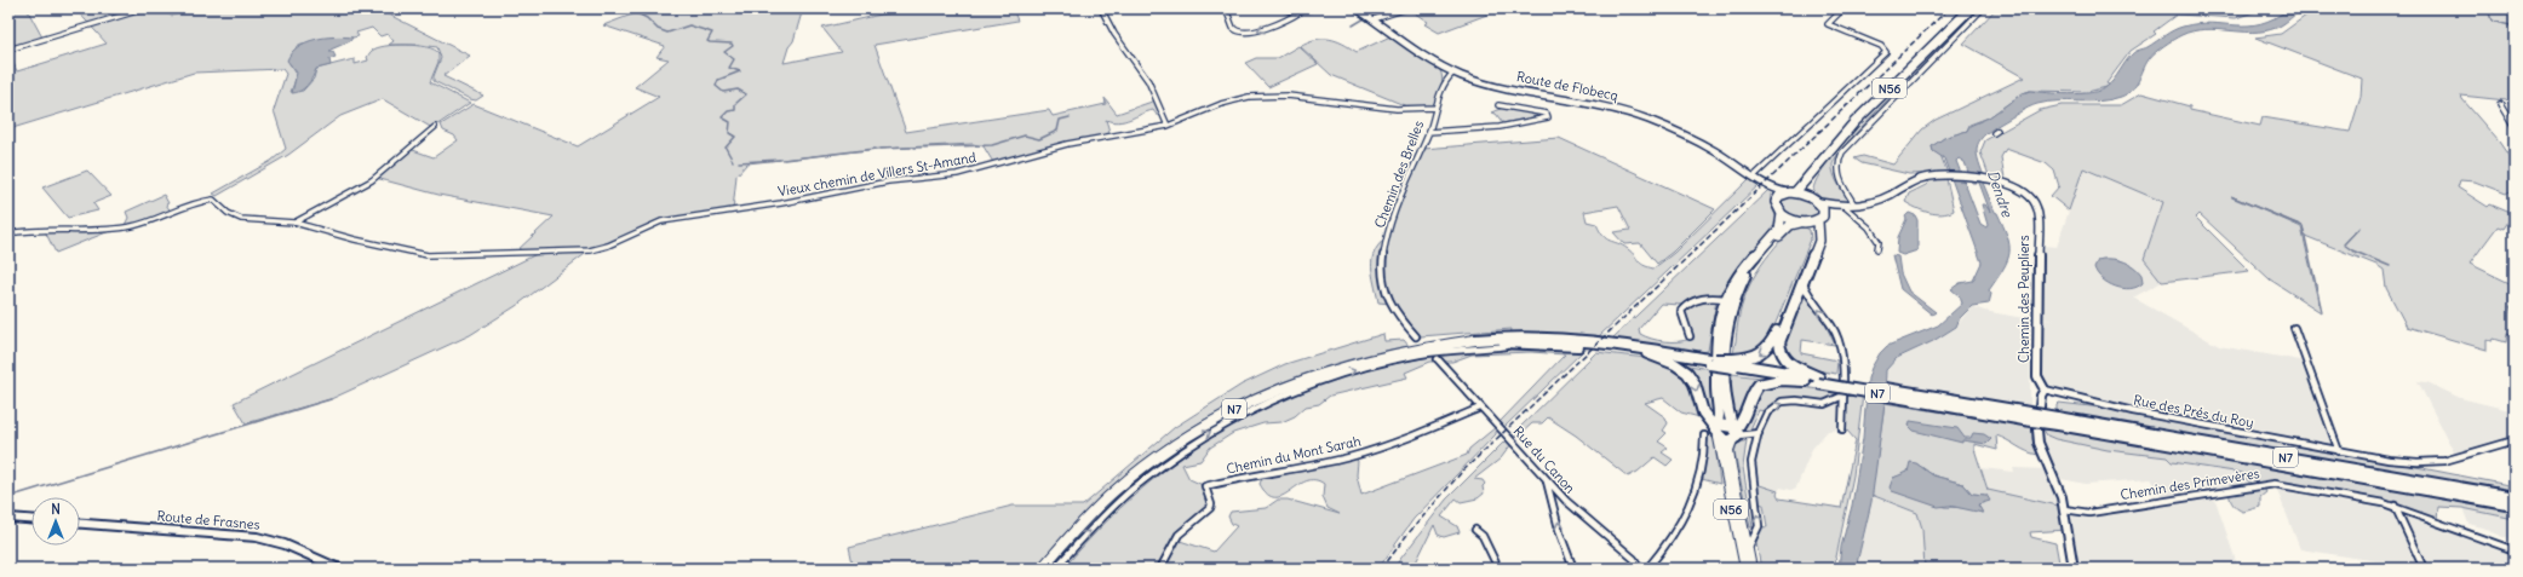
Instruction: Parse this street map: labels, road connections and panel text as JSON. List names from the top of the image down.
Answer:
{
  "streets": {
    "highway": ["N56", "N7"],
    "street": [
      "Route de Flobecq",
      "Vieux chemin de Villers St-Amand",
      "Chemin des Brelles",
      "Chemin des Peupliers",
      "Rue des Prés du Roy",
      "Chemin du Mont Sarah",
      "Rue du Canon",
      "Chemin des Primevères",
      "Route de Frasnes"
    ]
  },
  "crossings": [
    ["Route de Flobecq", "N56"],
    ["Route de Flobecq", "Chemin des Brelles"],
    ["Vieux chemin de Villers St-Amand", "Chemin des Brelles"],
    ["Chemin des Peupliers", "Rue des Prés du Roy"],
    ["Chemin du Mont Sarah", "Rue du Canon"]
  ],
  "water": ["Dendre"],
  "north": "top"
}
